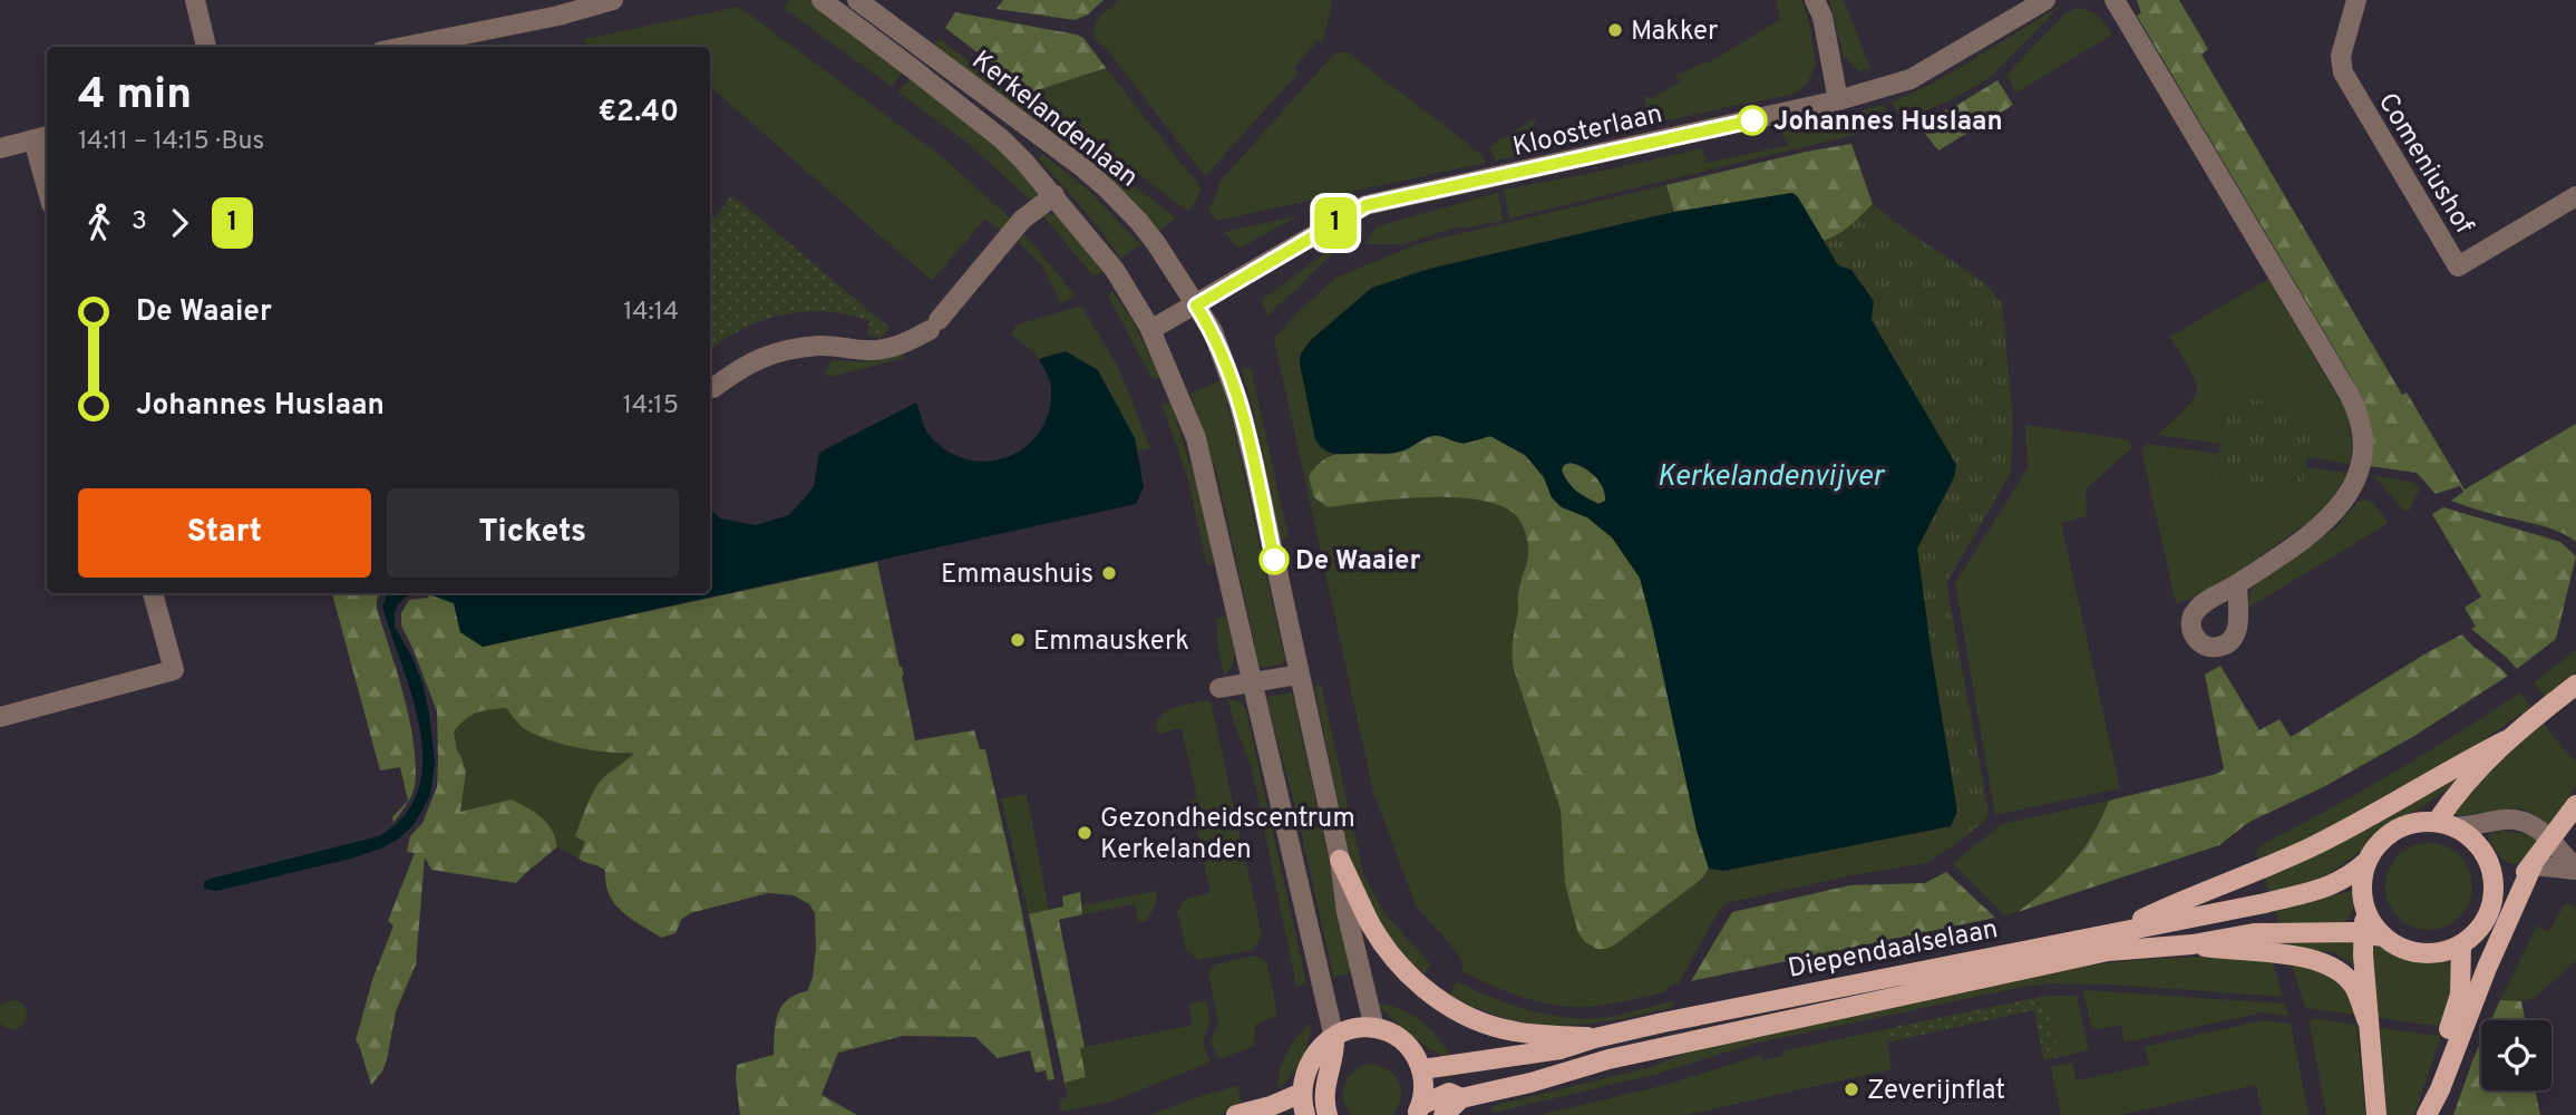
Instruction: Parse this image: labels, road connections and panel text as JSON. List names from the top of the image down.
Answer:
{
  "streets": {
    "main road": ["Diependaalselaan"],
    "street": ["Kerkelandenlaan", "Kloosterlaan", "Comeniushof"]
  },
  "crossings": [
    ["Kerkelandenlaan", "Kloosterlaan"]
  ],
  "water": ["Kerkelandenvijver"],
  "places": [
    "Makker",
    "Johannes Huslaan",
    "De Waaier",
    "Emmaushuis",
    "Emmauskerk",
    "Gezondheidscentrum Kerkelanden",
    "Zeverijnflat"
  ],
  "lines": ["bus line 1"],
  "page": {
    "on_map": "1",
    "heading": ["4 min", "14:11 – 14:15 · Bus", "€2.40"],
    "legs": ["3", "1"],
    "list": [
      {
        "name": "De Waaier",
        "value": "14:14"
      },
      {
        "name": "Johannes Huslaan",
        "value": "14:15"
      }
    ],
    "buttons": ["Start", "Tickets"]
  }
}
